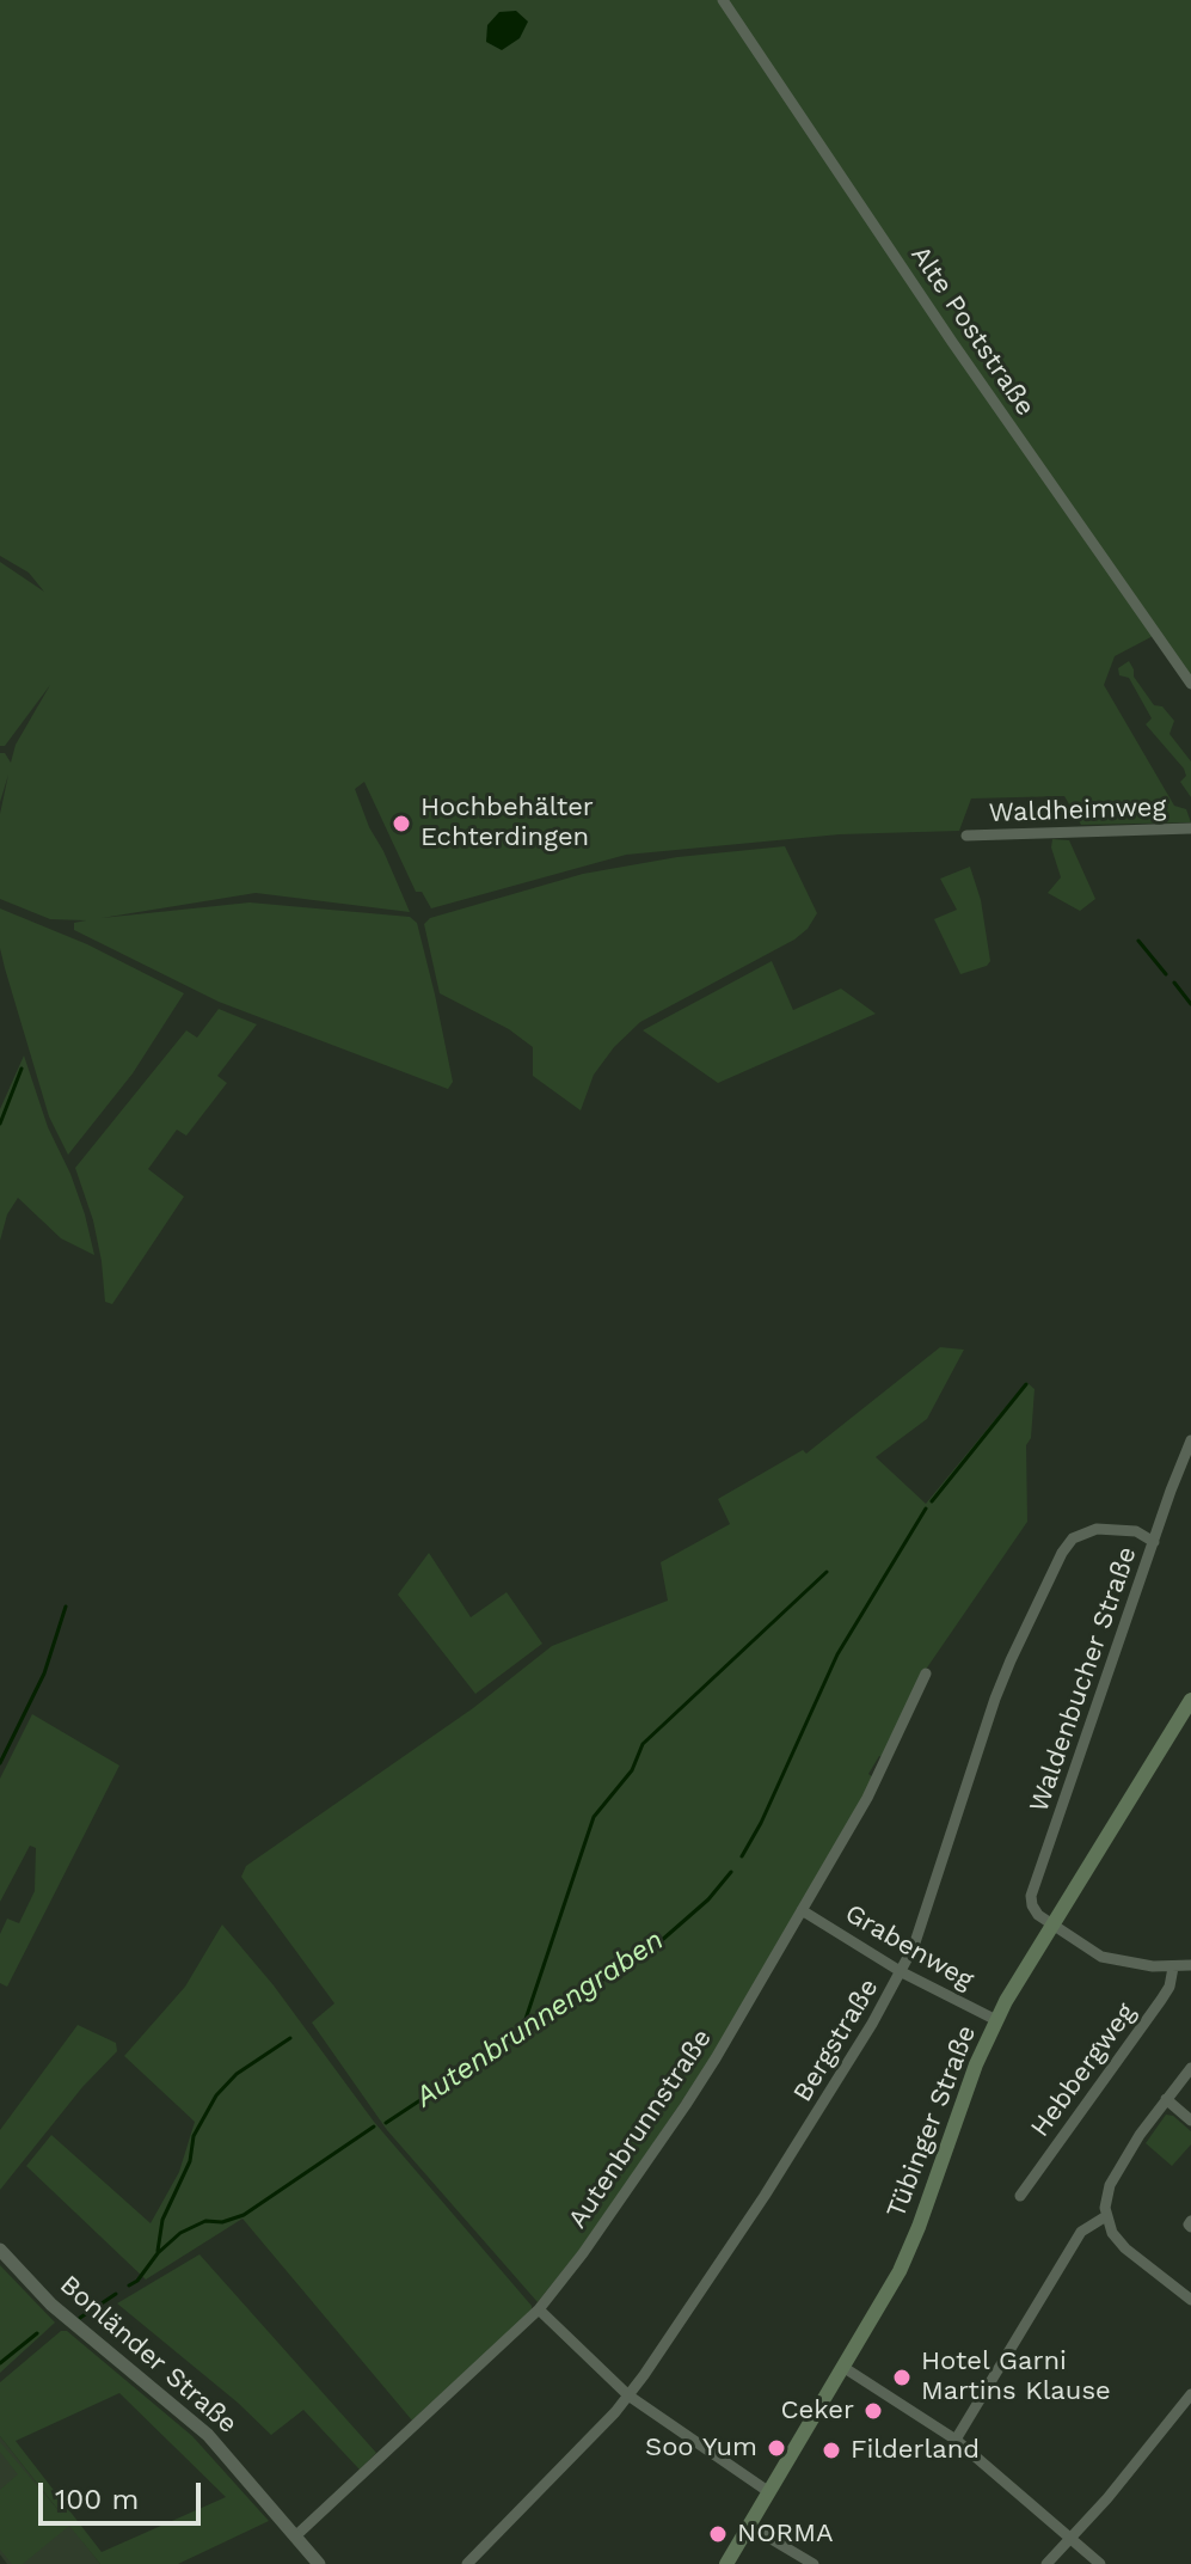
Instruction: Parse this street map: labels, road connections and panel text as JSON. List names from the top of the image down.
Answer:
{
  "streets": {
    "main road": ["Tübinger Straße"],
    "street": [
      "Alte Poststraße",
      "Waldheimweg",
      "Waldenbucher Straße",
      "Grabenweg",
      "Bergstraße",
      "Hebbergweg",
      "Autenbrunnstraße",
      "Bonländer Straße"
    ]
  },
  "crossings": [
    ["Waldenbucher Straße", "Bergstraße"],
    ["Waldenbucher Straße", "Tübinger Straße"],
    ["Grabenweg", "Bergstraße"],
    ["Grabenweg", "Tübinger Straße"],
    ["Grabenweg", "Autenbrunnstraße"],
    ["Autenbrunnstraße", "Bonländer Straße"]
  ],
  "water": ["Autenbrunnengraben"],
  "places": [
    "Hochbehälter Echterdingen",
    "Hotel Garni Martins Klause",
    "Ceker",
    "Soo Yum",
    "Filderland",
    "NORMA"
  ],
  "scale_bar": "100 m"
}
